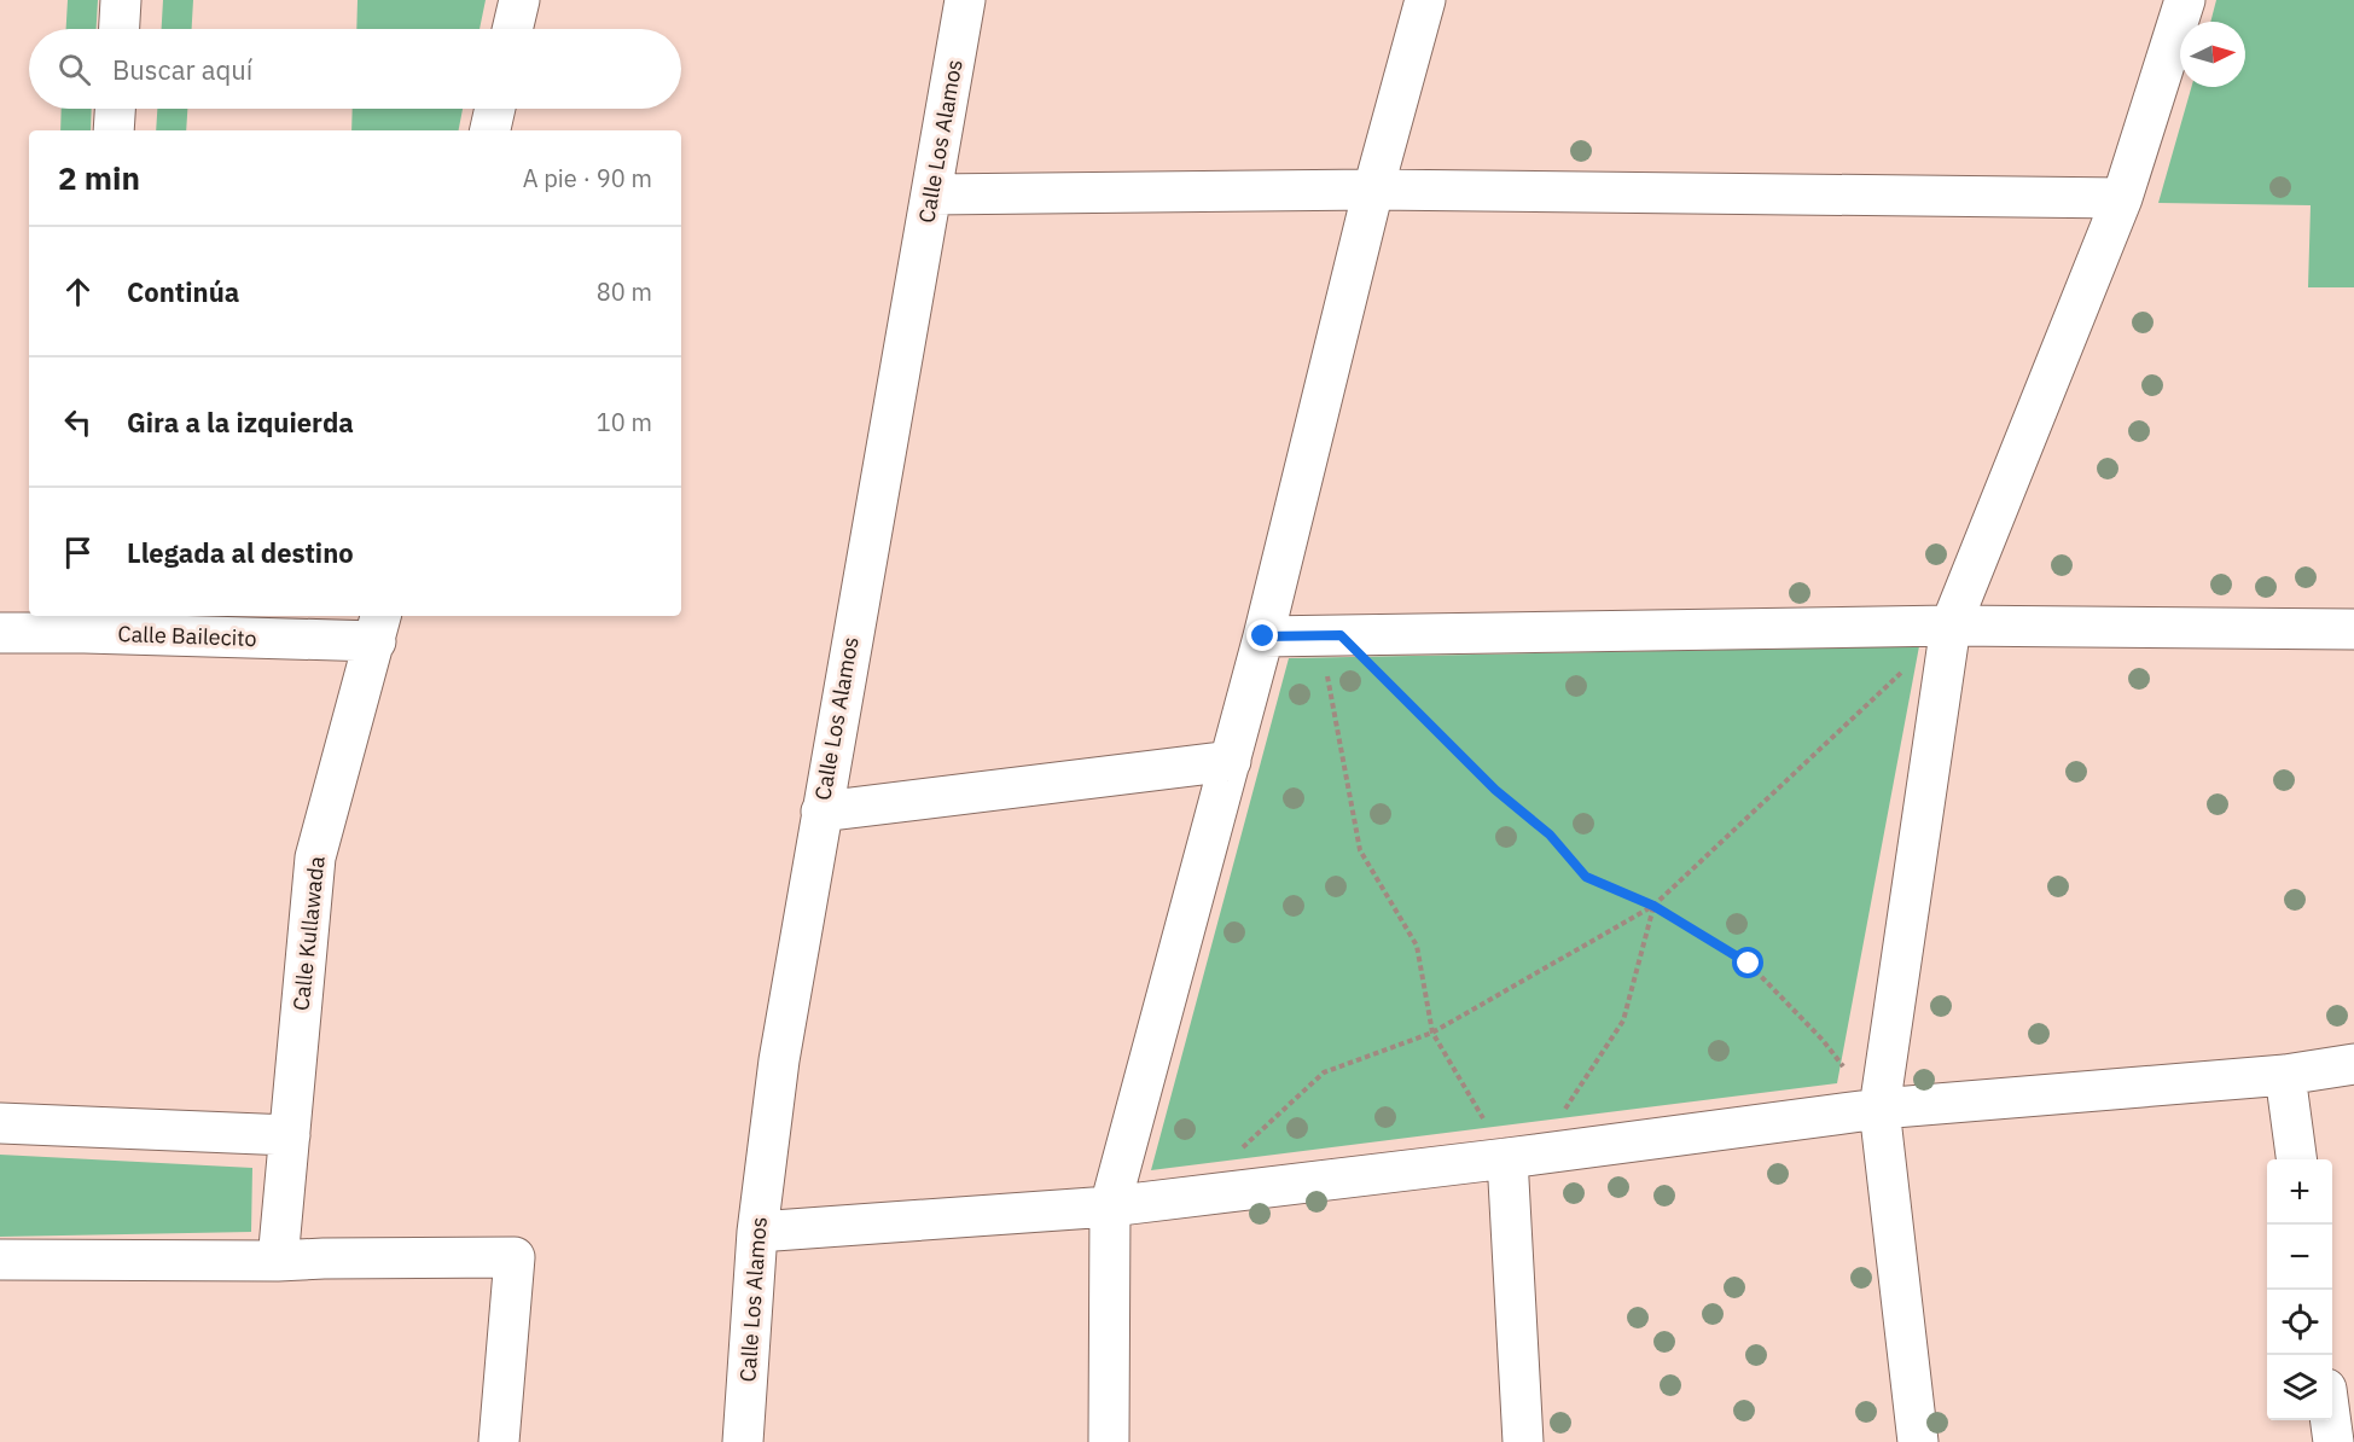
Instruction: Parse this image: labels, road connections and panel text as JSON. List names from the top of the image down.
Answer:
{
  "streets": {
    "street": ["Calle Los Alamos", "Calle Bailecito", "Calle Kullawada"]
  },
  "crossings": [
    ["Calle Bailecito", "Calle Kullawada"]
  ],
  "north": "right",
  "page": {
    "search": "Buscar aquí",
    "heading": ["2 min", "A pie · 90 m"],
    "list": [
      ["Continúa", "80 m"],
      ["Gira a la izquierda", "10 m"],
      "Llegada al destino"
    ],
    "map_buttons": ["+", "−"]
  }
}
